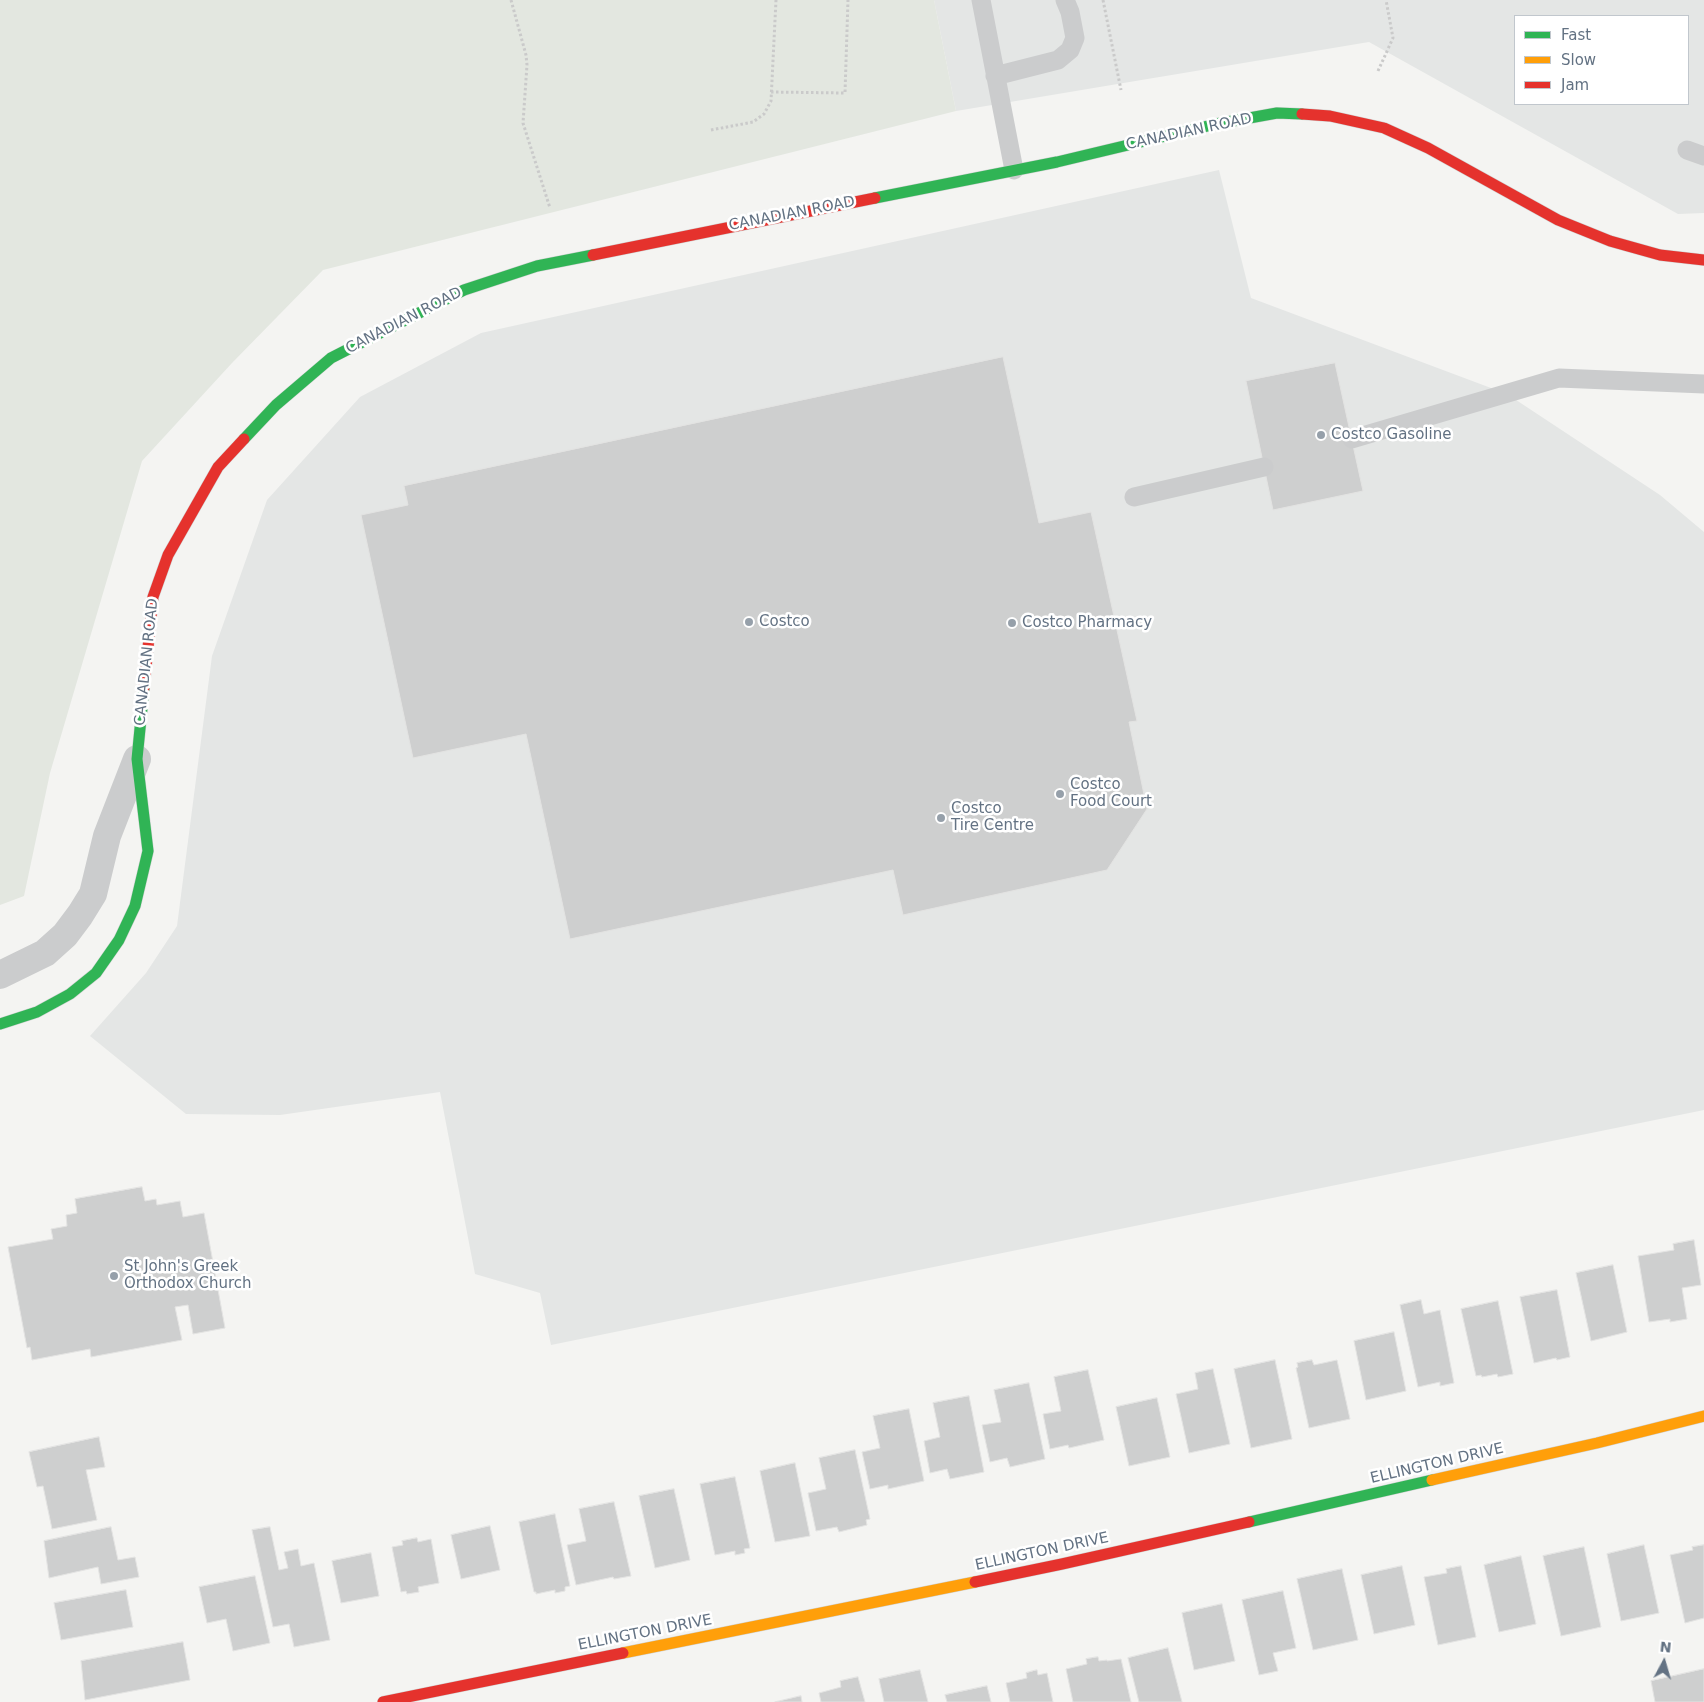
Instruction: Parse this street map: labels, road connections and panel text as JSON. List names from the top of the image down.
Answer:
{
  "streets": {
    "street": ["CANADIAN ROAD", "ELLINGTON DRIVE"]
  },
  "places": [
    "Costco Gasoline",
    "Costco",
    "Costco Pharmacy",
    "Costco Food Court",
    "Costco Tire Centre",
    "St John's Greek Orthodox Church"
  ],
  "legend": ["Fast", "Slow", "Jam"],
  "north": "top"
}
